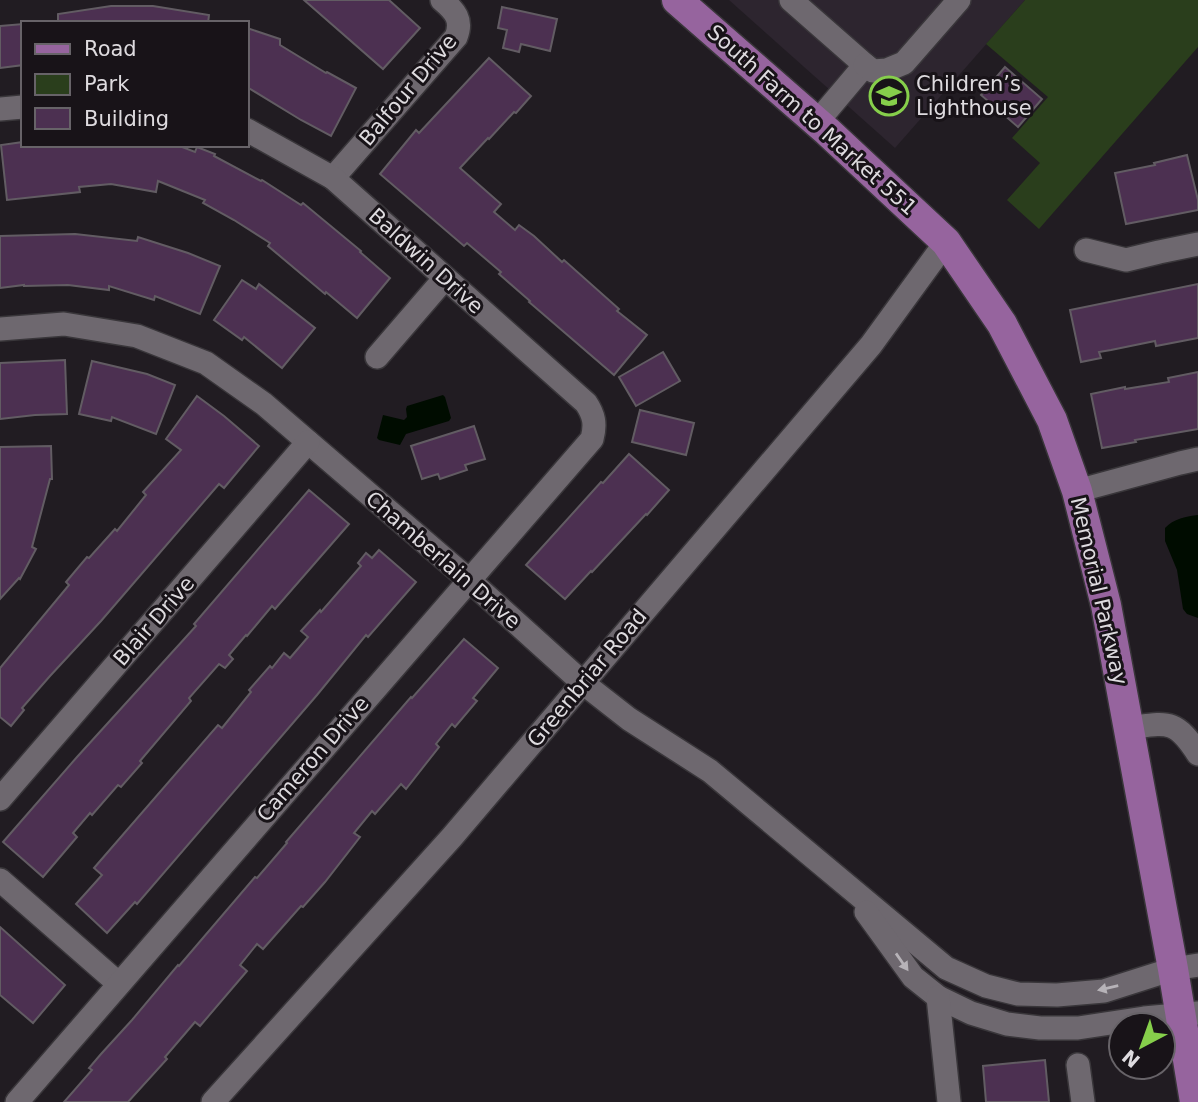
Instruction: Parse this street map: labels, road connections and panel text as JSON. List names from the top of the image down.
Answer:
{
  "streets": {
    "main road": ["South Farm to Market 551", "Memorial Parkway"],
    "street": [
      "Balfour Drive",
      "Baldwin Drive",
      "Chamberlain Drive",
      "Blair Drive",
      "Greenbriar Road",
      "Cameron Drive"
    ]
  },
  "crossings": [
    ["Balfour Drive", "Baldwin Drive"],
    ["South Farm to Market 551", "Memorial Parkway"],
    ["South Farm to Market 551", "Greenbriar Road"],
    ["Baldwin Drive", "Cameron Drive"],
    ["Chamberlain Drive", "Memorial Parkway"],
    ["Chamberlain Drive", "Blair Drive"],
    ["Chamberlain Drive", "Greenbriar Road"],
    ["Chamberlain Drive", "Cameron Drive"],
    ["Memorial Parkway", "Greenbriar Road"]
  ],
  "places": {
    "school or university": ["Children’s Lighthouse"]
  },
  "legend": ["Road", "Park", "Building"],
  "north": "bottom left"
}
